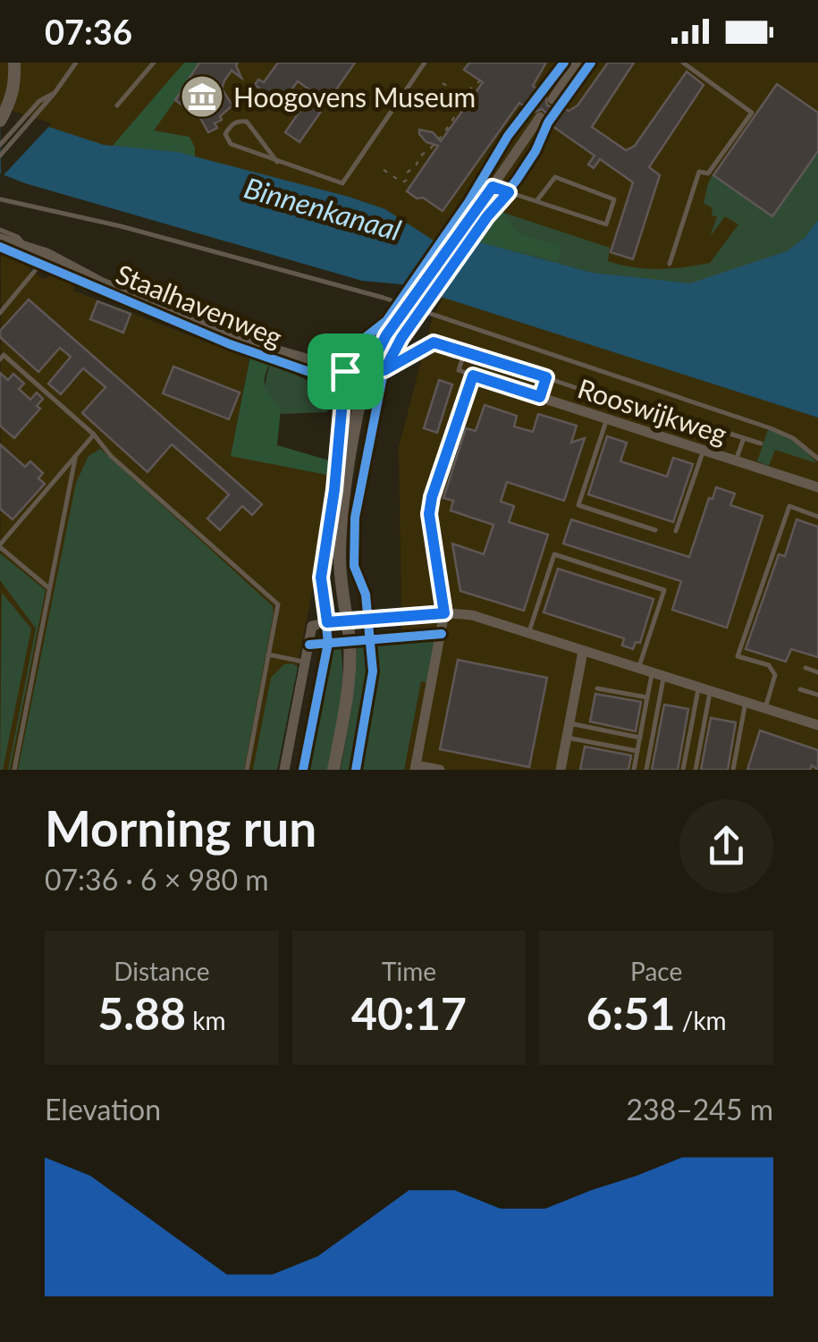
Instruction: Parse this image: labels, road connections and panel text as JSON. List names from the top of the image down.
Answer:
{
  "streets": {
    "street": ["Staalhavenweg", "Rooswijkweg"]
  },
  "water": ["Binnenkanaal"],
  "places": {
    "museum": ["Hoogovens Museum"]
  },
  "page": {
    "status": "07:36",
    "heading": ["Morning run", "07:36 · 6 × 980 m"],
    "stats": [
      ["Distance", "5.88 km"],
      ["Time", "40:17"],
      ["Pace", "6:51 /km"]
    ],
    "chart": ["Elevation", "238–245 m"]
  }
}
